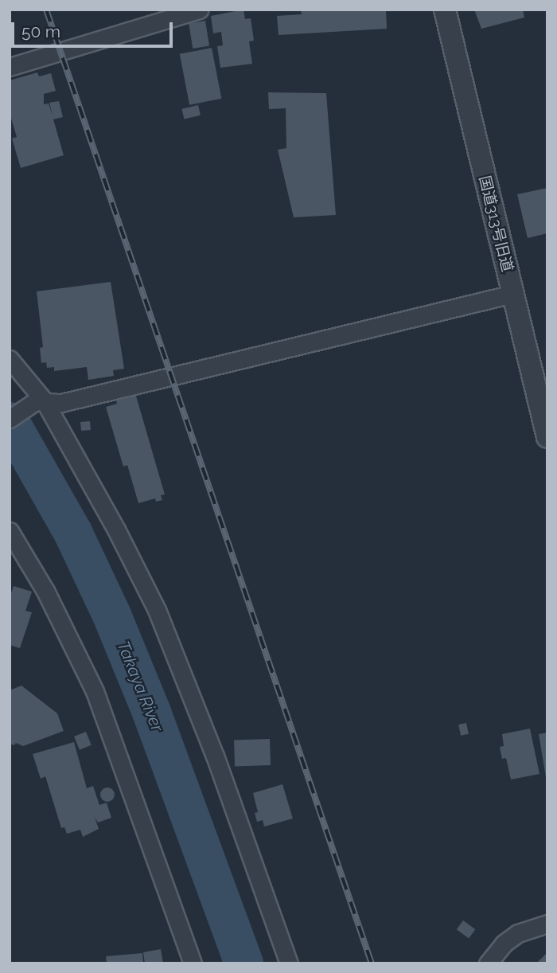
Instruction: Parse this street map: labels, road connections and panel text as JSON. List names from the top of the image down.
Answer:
{
  "streets": {
    "street": ["国道313号旧道"]
  },
  "water": ["Takaya River"],
  "scale_bar": "50 m"
}
